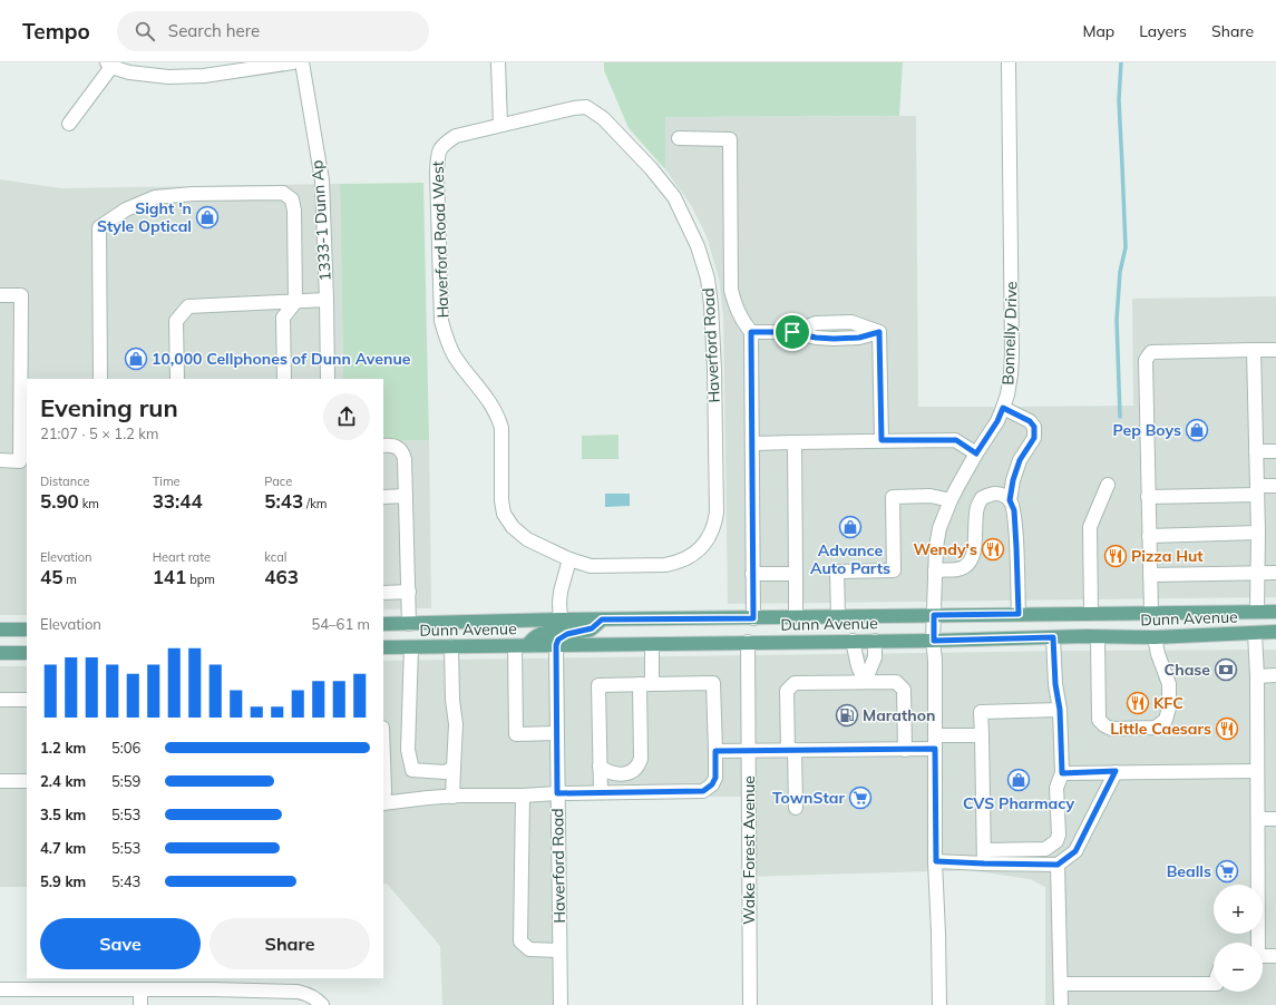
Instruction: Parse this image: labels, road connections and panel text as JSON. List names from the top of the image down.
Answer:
{
  "streets": {
    "main road": ["Dunn Avenue"],
    "street": [
      "1333-1 Dunn Ap",
      "Haverford Road West",
      "Bonnelly Drive",
      "Haverford Road",
      "Wake Forest Avenue"
    ]
  },
  "crossings": [
    ["Haverford Road West", "Haverford Road"],
    ["Bonnelly Drive", "Dunn Avenue"],
    ["Haverford Road", "Dunn Avenue"],
    ["Dunn Avenue", "Wake Forest Avenue"]
  ],
  "places": {
    "shop": [
      "Sight 'n Style Optical",
      "10,000 Cellphones of Dunn Avenue",
      "Pep Boys",
      "Advance Auto Parts",
      "CVS Pharmacy"
    ],
    "restaurant": [
      "Wendy's",
      "Pizza Hut",
      "KFC",
      "Little Caesars"
    ],
    "bank": ["Chase"],
    "fuel station": ["Marathon"],
    "supermarket": ["TownStar", "Bealls"]
  },
  "page": {
    "header": "Tempo",
    "search": "Search here",
    "nav": ["Map", "Layers", "Share"],
    "heading": ["Evening run", "21:07 · 5 × 1.2 km"],
    "stats": [
      ["Distance", "5.90 km"],
      ["Time", "33:44"],
      ["Pace", "5:43 /km"],
      ["Elevation", "45 m"],
      ["Heart rate", "141 bpm"],
      ["kcal", "463"]
    ],
    "chart": ["Elevation", "54–61 m"],
    "list": [
      {
        "name": "1.2 km",
        "note": "5:06"
      },
      {
        "name": "2.4 km",
        "note": "5:59"
      },
      {
        "name": "3.5 km",
        "note": "5:53"
      },
      {
        "name": "4.7 km",
        "note": "5:53"
      },
      {
        "name": "5.9 km",
        "note": "5:43"
      }
    ],
    "map_buttons": ["+", "−"],
    "buttons": ["Save", "Share"]
  }
}
